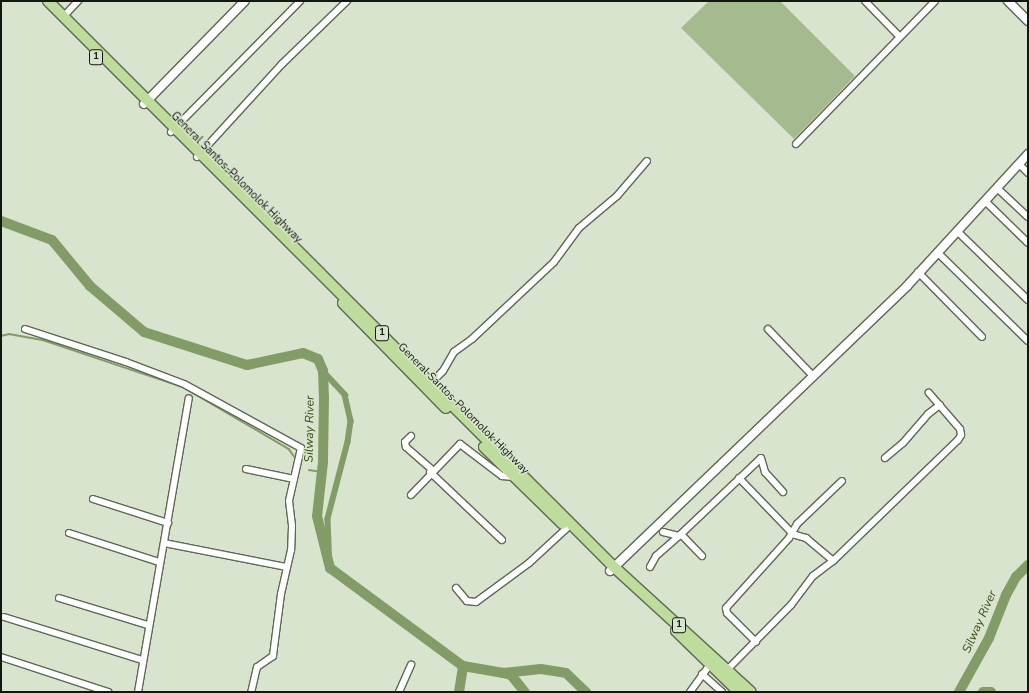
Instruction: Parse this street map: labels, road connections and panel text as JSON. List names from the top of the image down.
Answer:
{
  "streets": {
    "highway": ["1", "General Santos-Polomolok Highway"]
  },
  "crossings": [
    ["1", "General Santos-Polomolok Highway"]
  ],
  "water": ["Silway River"]
}
